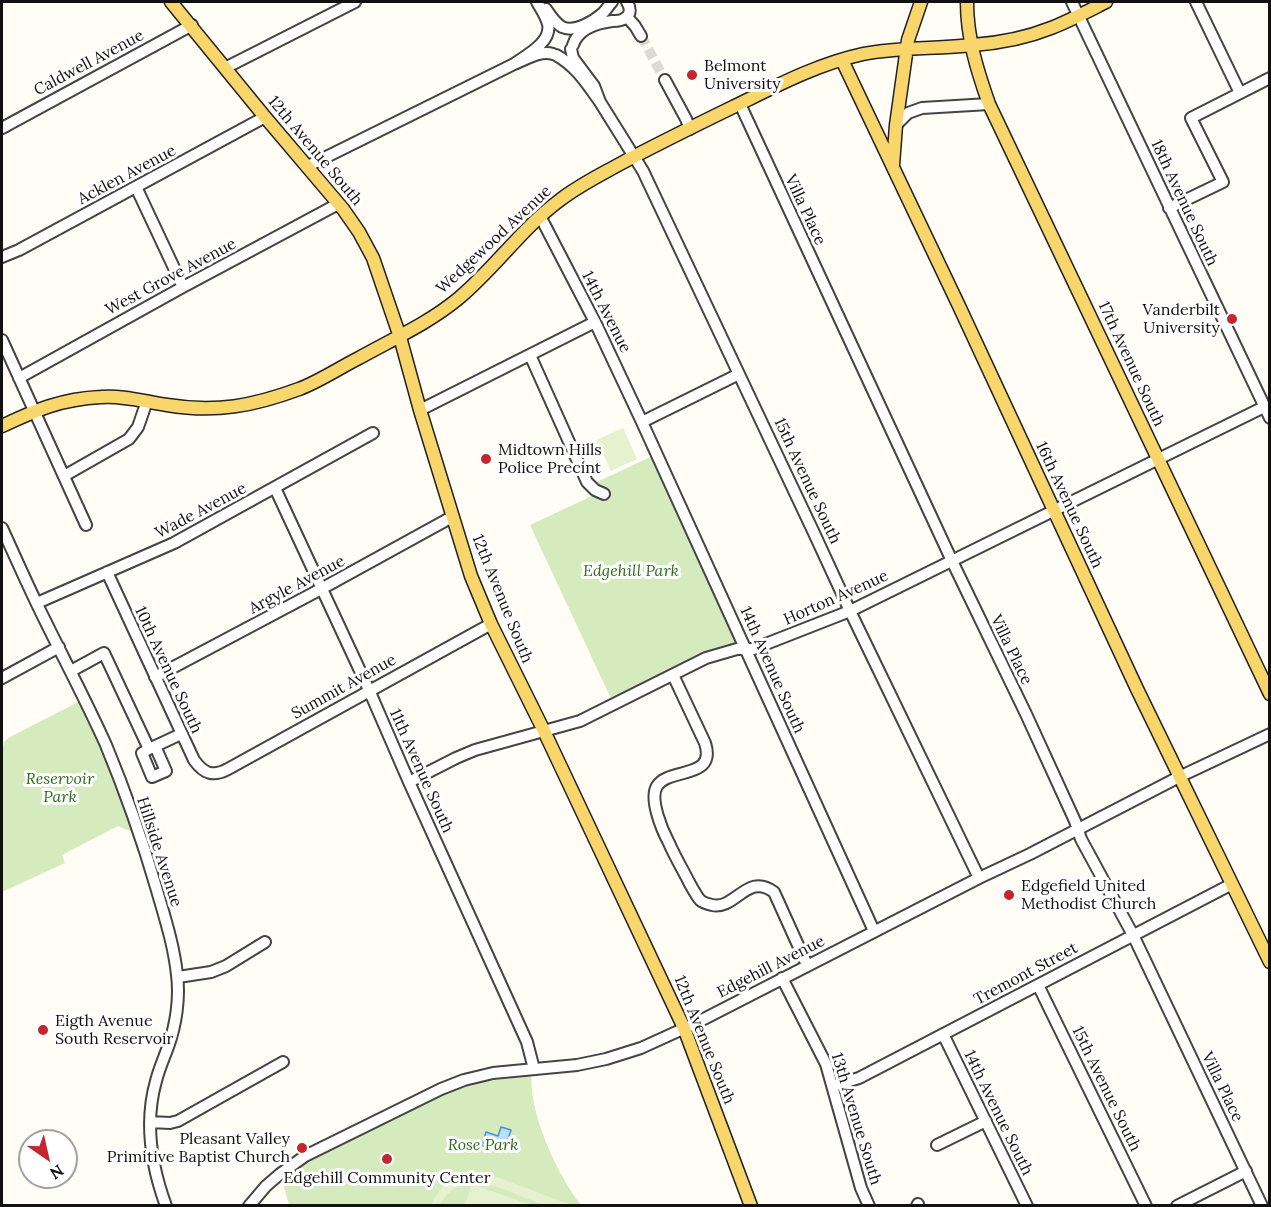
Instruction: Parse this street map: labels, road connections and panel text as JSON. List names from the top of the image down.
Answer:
{
  "streets": {
    "main road": [
      "12th Avenue South",
      "Wedgewood Avenue",
      "17th Avenue South",
      "16th Avenue South"
    ],
    "street": [
      "Caldwell Avenue",
      "Acklen Avenue",
      "18th Avenue South",
      "Villa Place",
      "West Grove Avenue",
      "14th Avenue",
      "15th Avenue South",
      "Wade Avenue",
      "Argyle Avenue",
      "Horton Avenue",
      "10th Avenue South",
      "14th Avenue South",
      "Summit Avenue",
      "11th Avenue South",
      "Hillside Avenue",
      "Edgehill Avenue",
      "Tremont Street",
      "13th Avenue South"
    ]
  },
  "crossings": [
    ["Caldwell Avenue", "12th Avenue South"],
    ["12th Avenue South", "Acklen Avenue"],
    ["12th Avenue South", "Wedgewood Avenue"],
    ["12th Avenue South", "West Grove Avenue"],
    ["12th Avenue South", "Argyle Avenue"],
    ["12th Avenue South", "Horton Avenue"],
    ["12th Avenue South", "Summit Avenue"],
    ["12th Avenue South", "Edgehill Avenue"],
    ["18th Avenue South", "Wedgewood Avenue"],
    ["18th Avenue South", "Horton Avenue"],
    ["Villa Place", "Wedgewood Avenue"],
    ["Villa Place", "Horton Avenue"],
    ["Villa Place", "Edgehill Avenue"],
    ["Villa Place", "Tremont Street"],
    ["Wedgewood Avenue", "14th Avenue"],
    ["Wedgewood Avenue", "17th Avenue South"],
    ["Wedgewood Avenue", "15th Avenue South"],
    ["Wedgewood Avenue", "16th Avenue South"],
    ["14th Avenue", "14th Avenue South"],
    ["17th Avenue South", "Horton Avenue"],
    ["15th Avenue South", "Horton Avenue"],
    ["15th Avenue South", "Edgehill Avenue"],
    ["15th Avenue South", "Tremont Street"],
    ["16th Avenue South", "Horton Avenue"],
    ["16th Avenue South", "Edgehill Avenue"],
    ["16th Avenue South", "Tremont Street"],
    ["Wade Avenue", "10th Avenue South"],
    ["Wade Avenue", "11th Avenue South"],
    ["Wade Avenue", "Hillside Avenue"],
    ["Argyle Avenue", "10th Avenue South"],
    ["Argyle Avenue", "11th Avenue South"],
    ["Horton Avenue", "14th Avenue South"],
    ["Horton Avenue", "11th Avenue South"],
    ["10th Avenue South", "Summit Avenue"],
    ["14th Avenue South", "Edgehill Avenue"],
    ["14th Avenue South", "Tremont Street"],
    ["Summit Avenue", "11th Avenue South"],
    ["11th Avenue South", "Edgehill Avenue"],
    ["Edgehill Avenue", "13th Avenue South"],
    ["Tremont Street", "13th Avenue South"]
  ],
  "parks": ["Edgehill Park", "Reservoir Park", "Rose Park"],
  "places": [
    "Belmont University",
    "Vanderbilt University",
    "Midtown Hills Police Precint",
    "Edgefield United Methodist Church",
    "Eigth Avenue South Reservoir",
    "Pleasant Valley Primitive Baptist Church",
    "Edgehill Community Center"
  ],
  "north": "bottom right"
}
